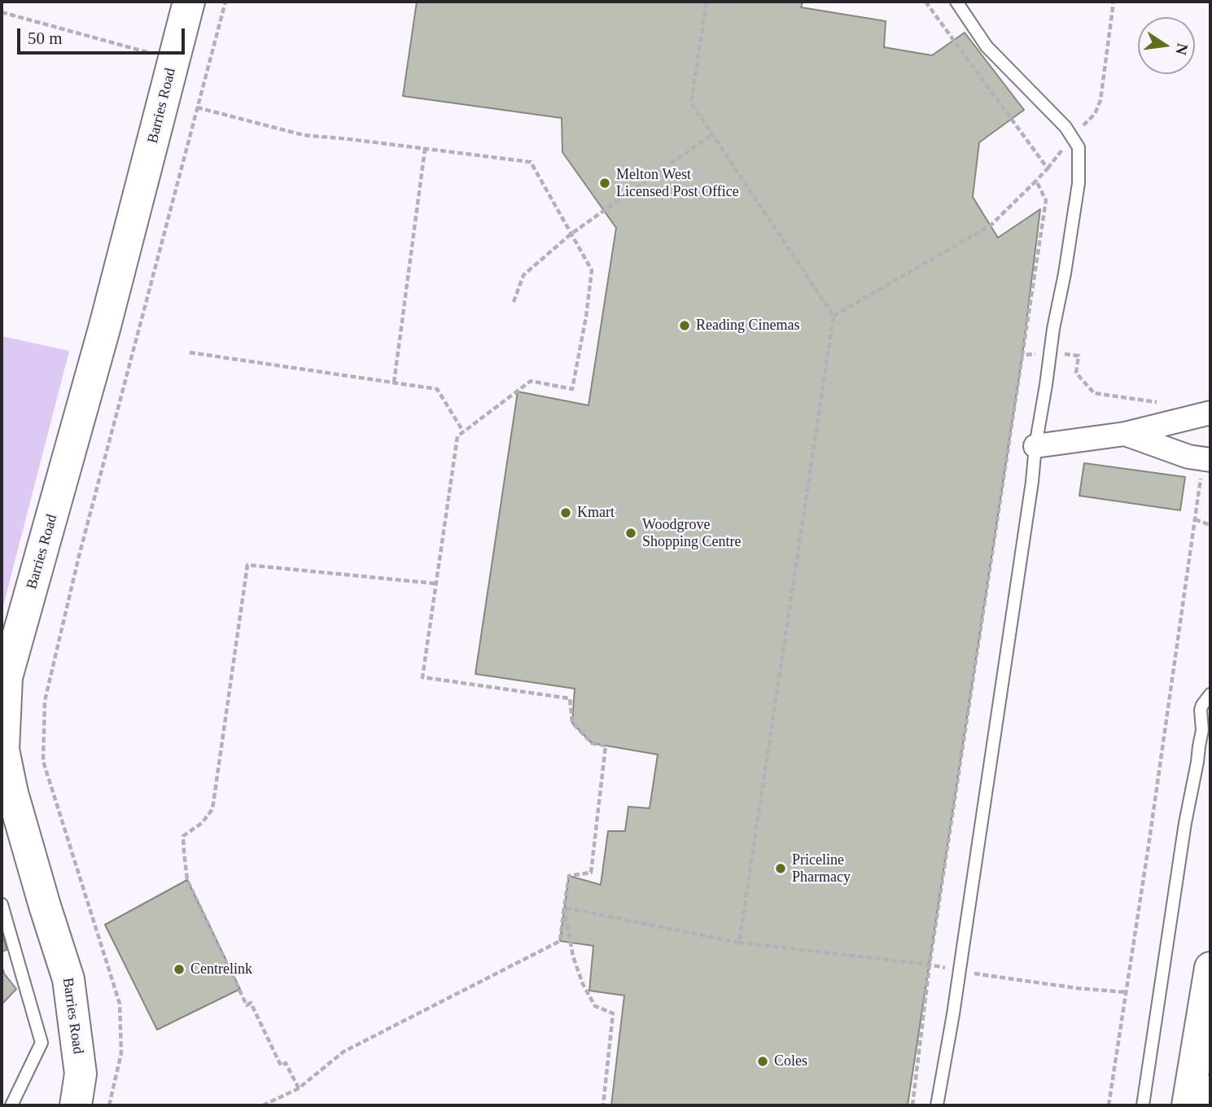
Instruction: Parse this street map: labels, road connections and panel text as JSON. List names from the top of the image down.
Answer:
{
  "streets": {
    "street": ["Barries Road"]
  },
  "places": [
    "Melton West Licensed Post Office",
    "Reading Cinemas",
    "Kmart",
    "Woodgrove Shopping Centre",
    "Priceline Pharmacy",
    "Centrelink",
    "Coles"
  ],
  "scale_bar": "50 m",
  "north": "right"
}
